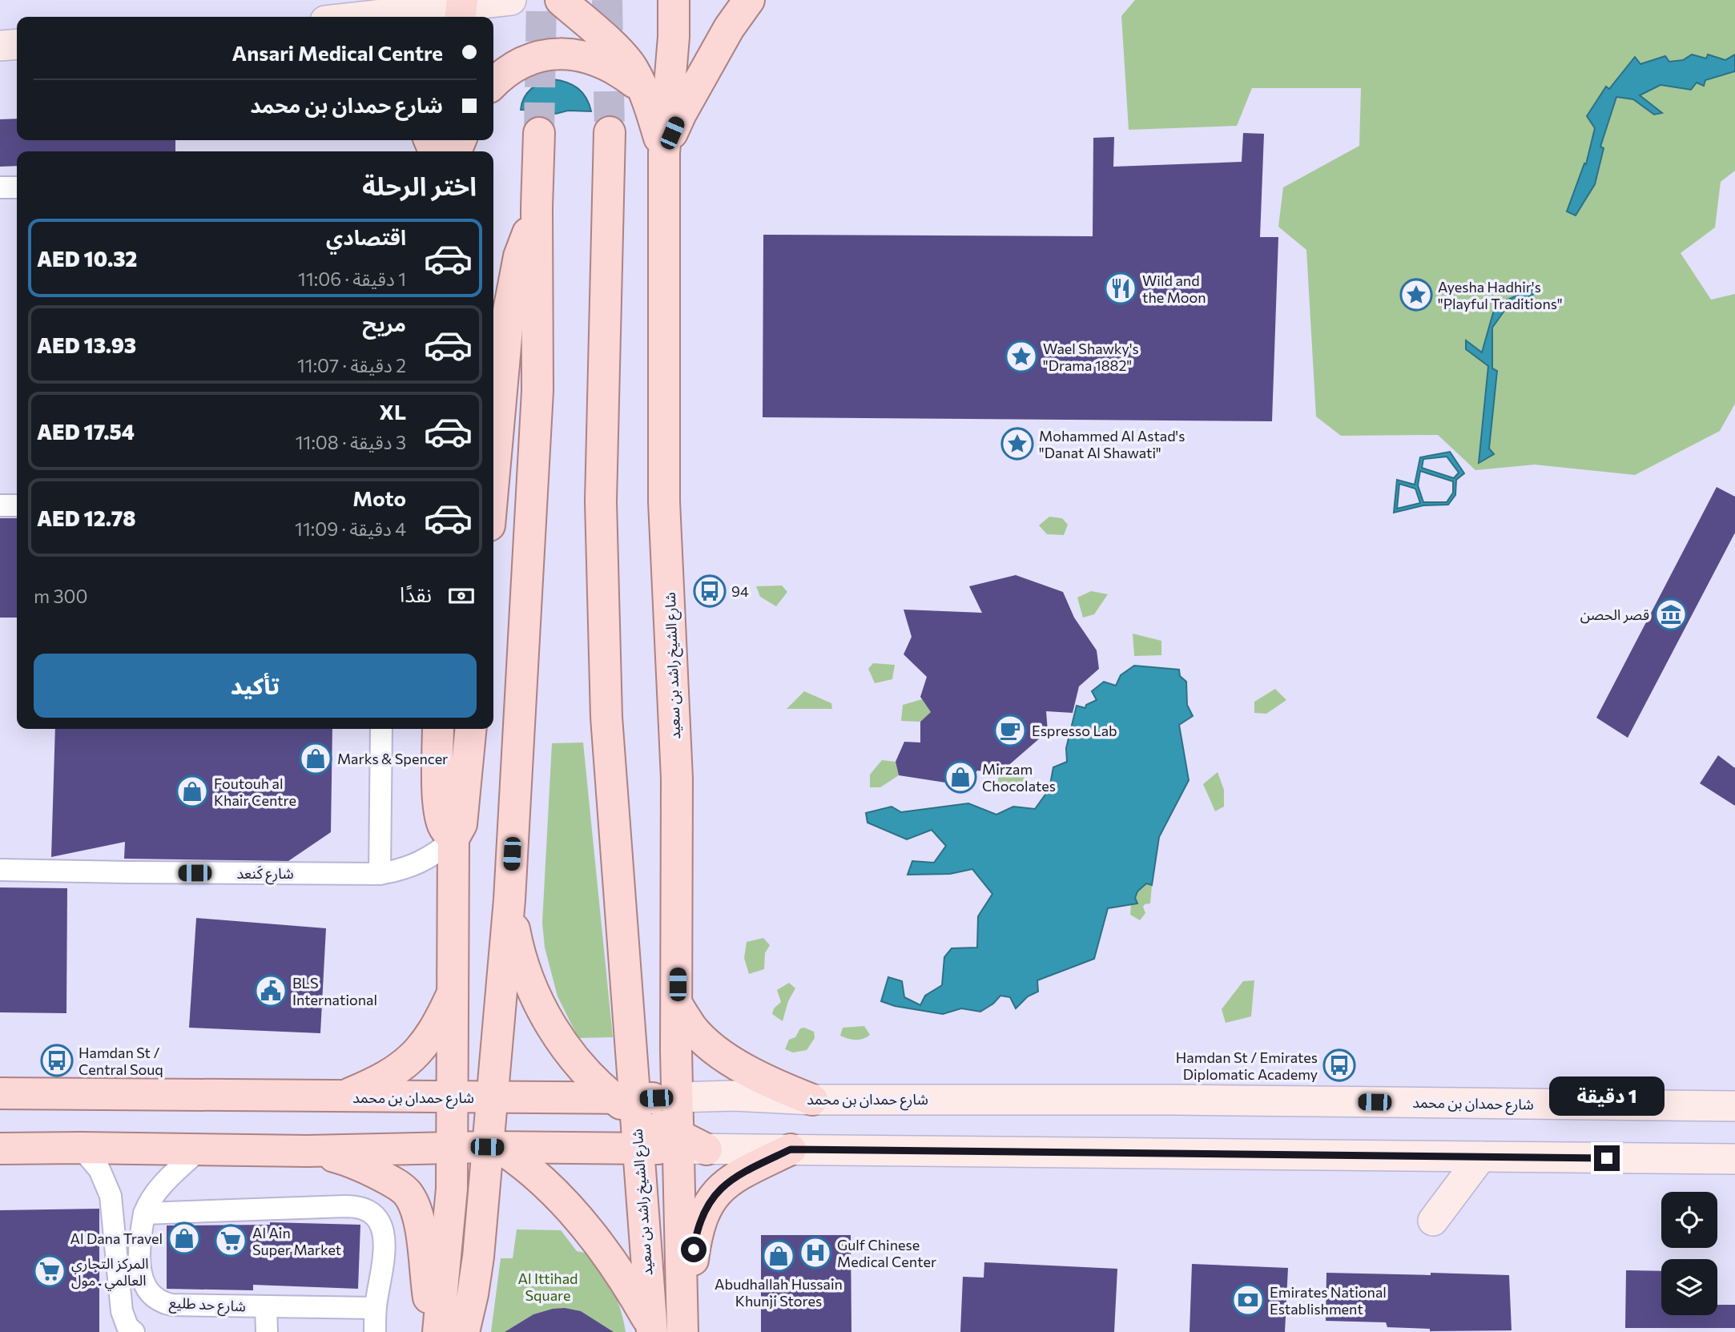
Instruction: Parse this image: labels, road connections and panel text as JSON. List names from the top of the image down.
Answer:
{
  "streets": {
    "main road": ["شارع الشيخ راشد بن سعيد", "شارع حمدان بن محمد"],
    "street": ["شارع كَنعد", "شارع حد طليع"]
  },
  "crossings": [
    ["شارع الشيخ راشد بن سعيد", "شارع حمدان بن محمد"],
    ["شارع حمدان بن محمد", "شارع حد طليع"]
  ],
  "parks": ["Al Ittihad Square"],
  "places": {
    "restaurant": ["Wild and the Moon"],
    "place": ["Ayesha Hadhir's \"Playful Traditions\"", "Wael Shawky's \"Drama 1882\"", "Mohammed Al Astad's \"Danat Al Shawati\""],
    "bus stop": ["94", "Hamdan St / Central Souq", "Hamdan St / Emirates Diplomatic Academy"],
    "museum": ["قصر الحصن"],
    "cafe": ["Espresso Lab"],
    "shop": [
      "Marks & Spencer",
      "Mirzam Chocolates",
      "Foutouh al Khair Centre",
      "Al Dana Travel",
      "Abudhallah Hussain Khunji Stores"
    ],
    "public building": ["BLS International"],
    "supermarket": ["Al Ain Super Market", "المركز التجاري العالمي . مول"],
    "hospital": ["Gulf Chinese Medical Center"],
    "bank": ["Emirates National Establishment"]
  },
  "page": {
    "banner": ["Ansari Medical Centre", "شارع حمدان بن محمد"],
    "heading": "اختر الرحلة",
    "list": [
      {
        "name": "اقتصادي",
        "note": "1 دقيقة · 11:06",
        "value": "AED 10.32"
      },
      {
        "name": "مريح",
        "note": "2 دقيقة · 11:07",
        "value": "AED 13.93"
      },
      {
        "name": "XL",
        "note": "3 دقيقة · 11:08",
        "value": "AED 17.54"
      },
      {
        "name": "Moto",
        "note": "4 دقيقة · 11:09",
        "value": "AED 12.78"
      }
    ],
    "pay": ["نقدًا", "300 m"],
    "buttons": "تأكيد",
    "bubble": "1 دقيقة"
  }
}
